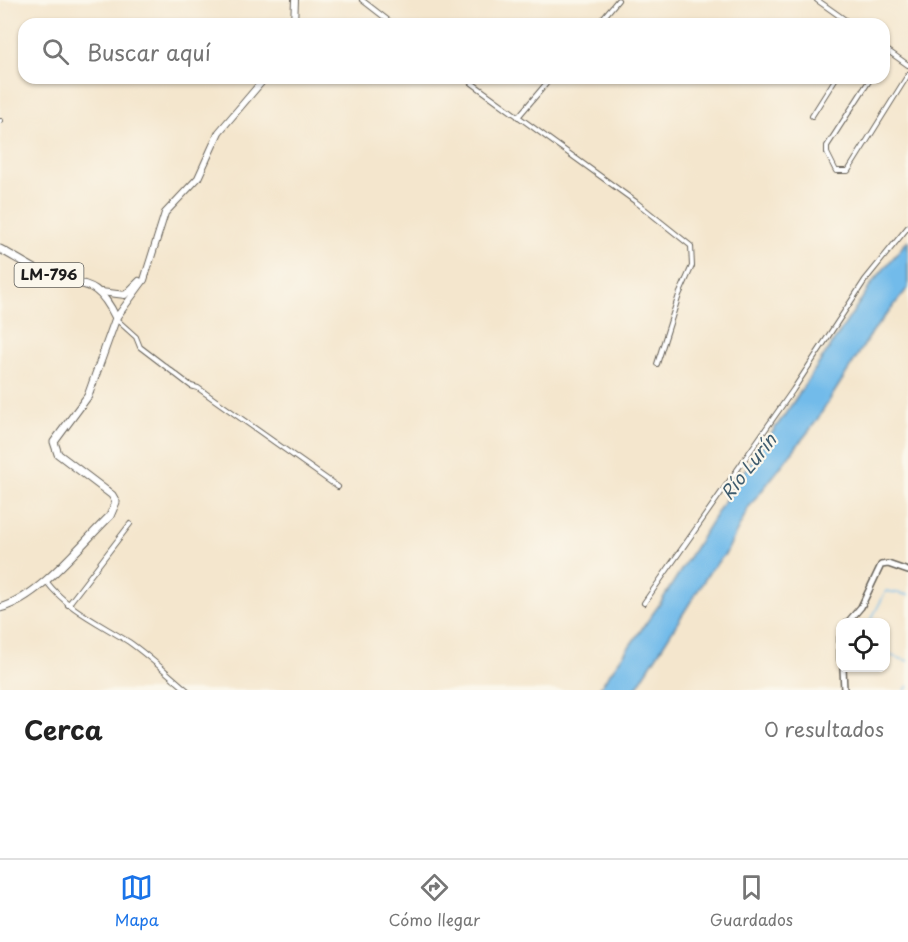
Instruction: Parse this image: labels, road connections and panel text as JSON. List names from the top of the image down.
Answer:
{
  "streets": {
    "main road": ["LM-796"]
  },
  "water": ["Río Lurín"],
  "page": {
    "search": "Buscar aquí",
    "heading": ["Cerca", "0 resultados"],
    "nav": ["Mapa", "Cómo llegar", "Guardados"]
  }
}
